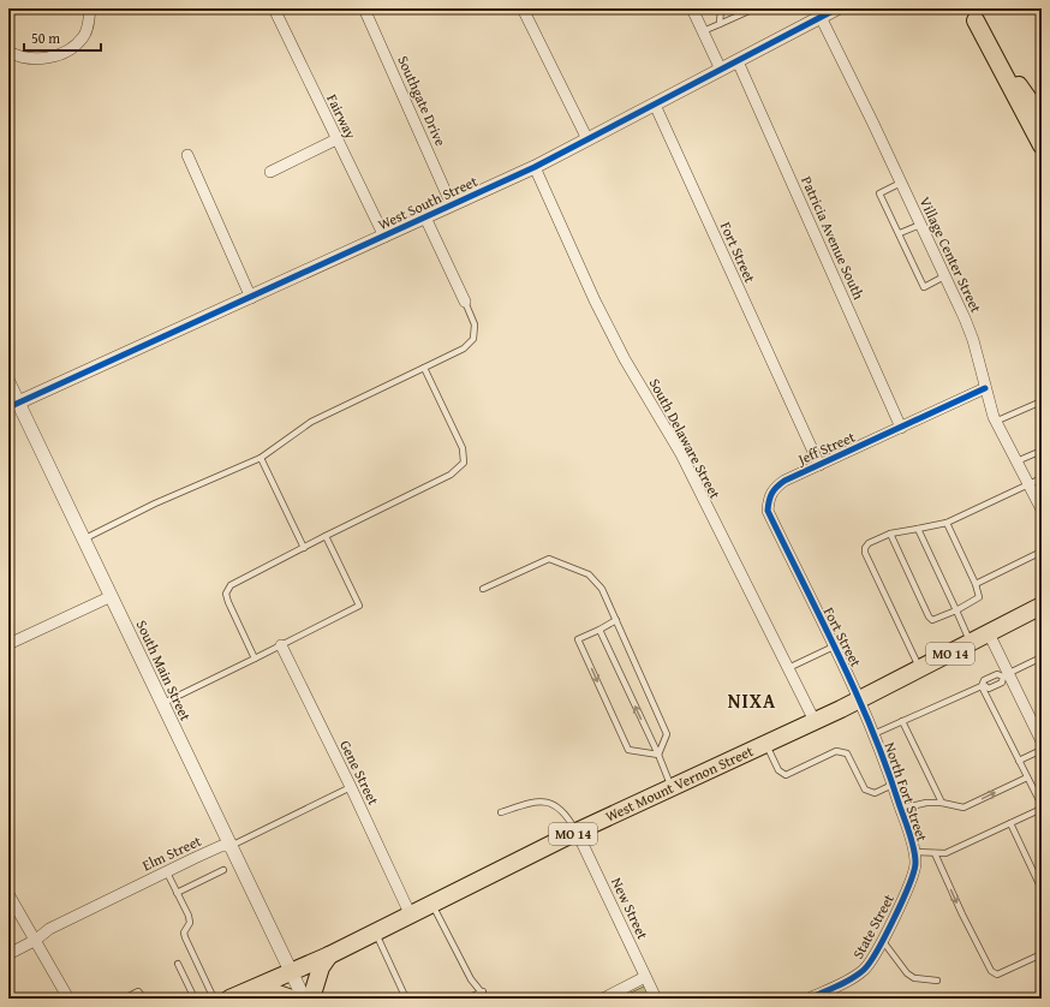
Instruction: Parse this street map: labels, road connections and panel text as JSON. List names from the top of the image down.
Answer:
{
  "streets": {
    "main road": ["MO 14", "West Mount Vernon Street"],
    "street": [
      "Southgate Drive",
      "Fairway",
      "West South Street",
      "Patricia Avenue South",
      "Fort Street",
      "Village Center Street",
      "South Delaware Street",
      "Jeff Street",
      "South Main Street",
      "Gene Street",
      "North Fort Street",
      "Elm Street",
      "New Street",
      "State Street"
    ]
  },
  "crossings": [
    ["Southgate Drive", "West South Street"],
    ["Fairway", "West South Street"],
    ["West South Street", "Patricia Avenue South"],
    ["West South Street", "Fort Street"],
    ["West South Street", "Village Center Street"],
    ["West South Street", "South Delaware Street"],
    ["West South Street", "South Main Street"],
    ["Patricia Avenue South", "Jeff Street"],
    ["Fort Street", "Jeff Street"],
    ["Fort Street", "West Mount Vernon Street"],
    ["Fort Street", "North Fort Street"],
    ["Village Center Street", "Jeff Street"],
    ["South Delaware Street", "West Mount Vernon Street"],
    ["MO 14", "South Main Street"],
    ["MO 14", "West Mount Vernon Street"],
    ["South Main Street", "West Mount Vernon Street"],
    ["South Main Street", "Elm Street"],
    ["Gene Street", "West Mount Vernon Street"],
    ["Gene Street", "Elm Street"],
    ["West Mount Vernon Street", "North Fort Street"],
    ["West Mount Vernon Street", "New Street"],
    ["North Fort Street", "State Street"]
  ],
  "districts": ["NIXA"],
  "scale_bar": "50 m"
}
